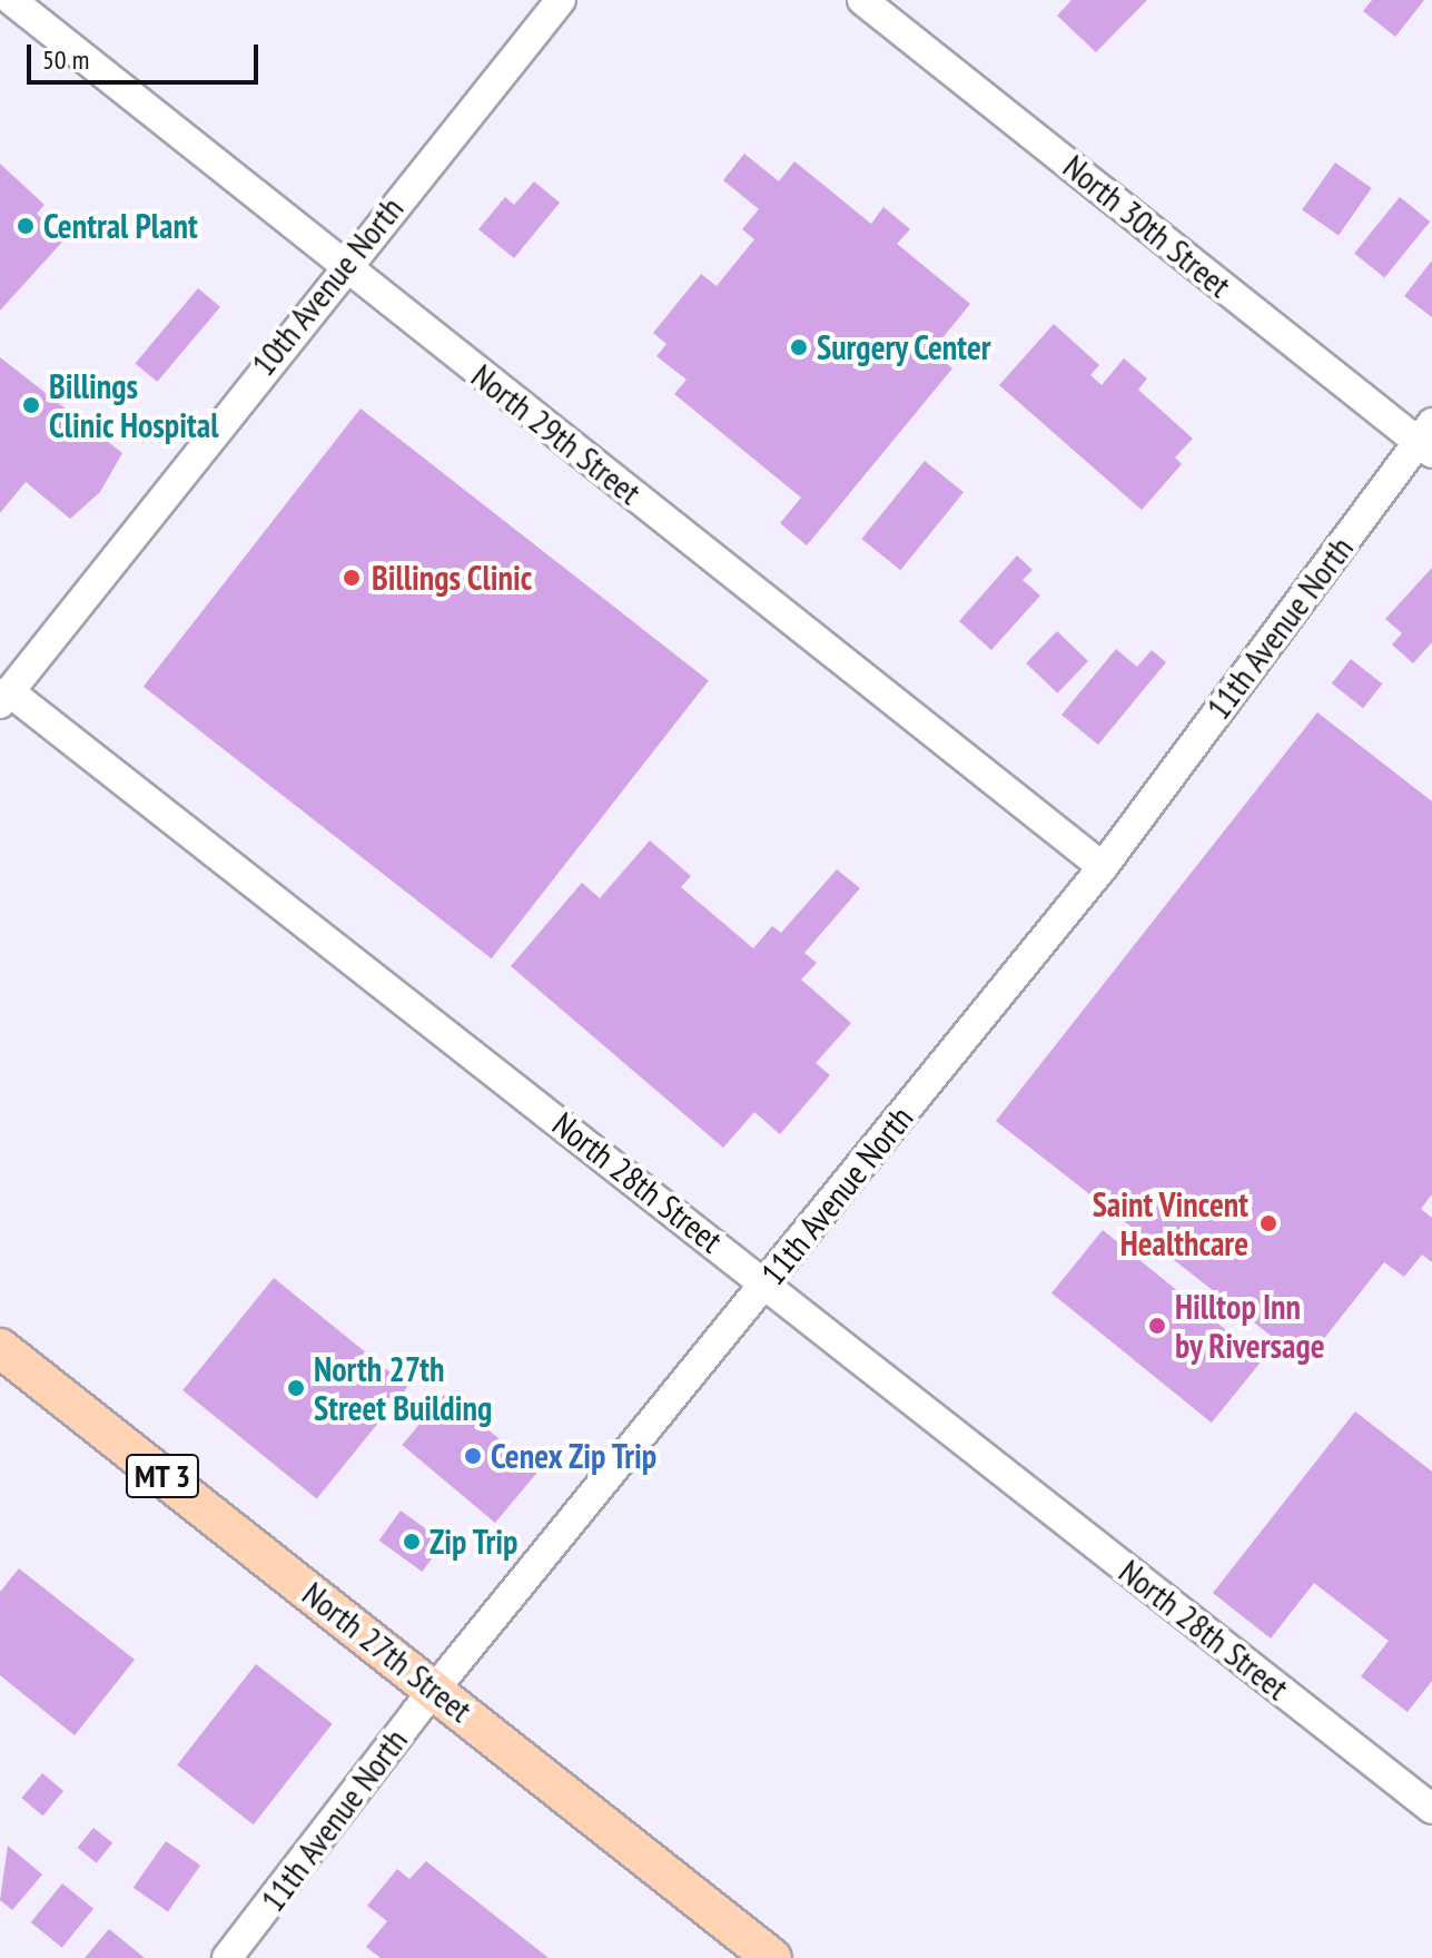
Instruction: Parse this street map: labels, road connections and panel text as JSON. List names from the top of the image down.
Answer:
{
  "streets": {
    "main road": ["MT 3", "North 27th Street"],
    "street": [
      "North 30th Street",
      "10th Avenue North",
      "North 29th Street",
      "11th Avenue North",
      "North 28th Street"
    ]
  },
  "crossings": [
    ["North 30th Street", "11th Avenue North"],
    ["10th Avenue North", "North 29th Street"],
    ["10th Avenue North", "North 28th Street"],
    ["North 29th Street", "11th Avenue North"],
    ["11th Avenue North", "North 28th Street"],
    ["11th Avenue North", "North 27th Street"]
  ],
  "places": [
    "Central Plant",
    "Surgery Center",
    "Billings Clinic Hospital",
    "Billings Clinic",
    "Saint Vincent Healthcare",
    "Hilltop Inn by Riversage",
    "North 27th Street Building",
    "Cenex Zip Trip",
    "Zip Trip"
  ],
  "scale_bar": "50 m"
}
